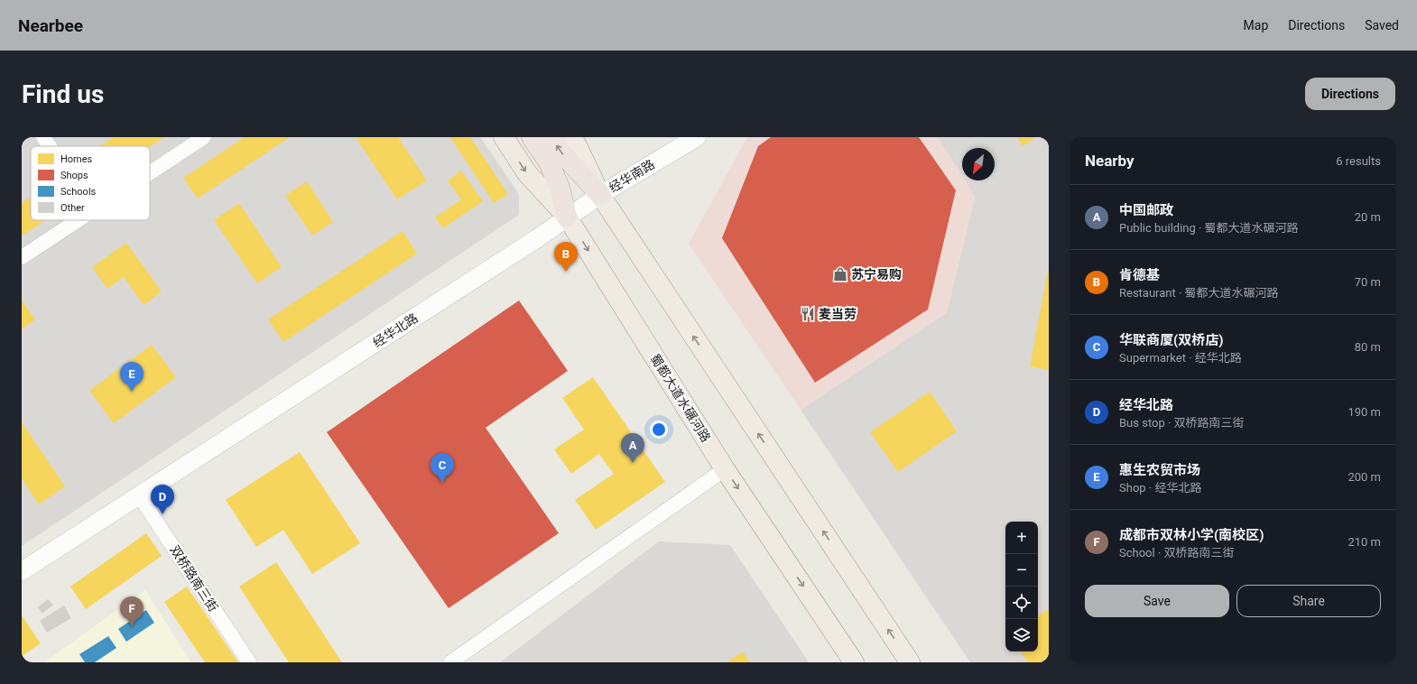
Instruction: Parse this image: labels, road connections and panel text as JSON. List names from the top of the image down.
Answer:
{
  "streets": {
    "main road": ["蜀都大道水碾河路"],
    "street": ["经华南路", "经华北路", "双桥路南三街"]
  },
  "crossings": [
    ["经华南路", "经华北路"],
    ["经华南路", "蜀都大道水碾河路"],
    ["经华北路", "蜀都大道水碾河路"],
    ["经华北路", "双桥路南三街"]
  ],
  "places": {
    "shop": ["苏宁易购"],
    "restaurant": ["麦当劳"]
  },
  "legend": [
    "Homes",
    "Shops",
    "Schools",
    "Other"
  ],
  "north": "bottom left",
  "page": {
    "header": "Nearbee",
    "nav": ["Map", "Directions", "Saved"],
    "buttons": [
      "Directions",
      ["Save", "Share"]
    ],
    "title": "Find us",
    "heading": ["Nearby", "6 results"],
    "list": [
      {
        "mark": "A",
        "name": "中国邮政",
        "note": "Public building · 蜀都大道水碾河路",
        "value": "20 m"
      },
      {
        "mark": "B",
        "name": "肯德基",
        "note": "Restaurant · 蜀都大道水碾河路",
        "value": "70 m"
      },
      {
        "mark": "C",
        "name": "华联商厦(双桥店)",
        "note": "Supermarket · 经华北路",
        "value": "80 m"
      },
      {
        "mark": "D",
        "name": "经华北路",
        "note": "Bus stop · 双桥路南三街",
        "value": "190 m"
      },
      {
        "mark": "E",
        "name": "惠生农贸市场",
        "note": "Shop · 经华北路",
        "value": "200 m"
      },
      {
        "mark": "F",
        "name": "成都市双林小学(南校区)",
        "note": "School · 双桥路南三街",
        "value": "210 m"
      }
    ],
    "pins": [
      "B",
      "E",
      "A",
      "C",
      "D",
      "F"
    ],
    "map_buttons": ["+", "−"]
  }
}
